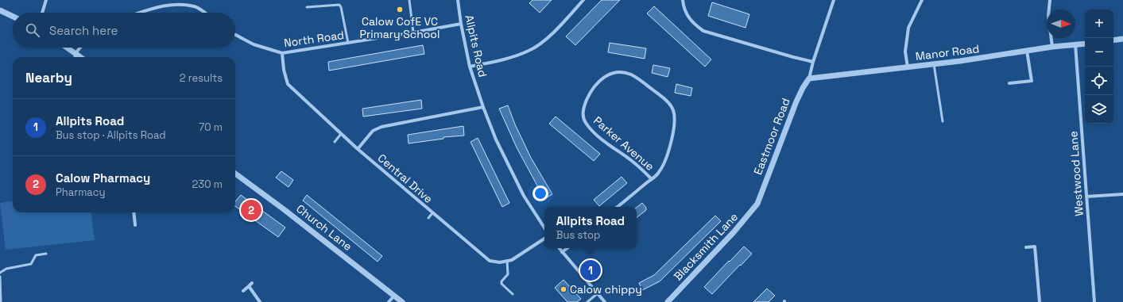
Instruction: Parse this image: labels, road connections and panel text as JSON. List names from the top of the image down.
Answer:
{
  "streets": {
    "street": [
      "North Road",
      "Allpits Road",
      "Manor Road",
      "Eastmoor Road",
      "Parker Avenue",
      "Westwood Lane",
      "Central Drive",
      "Church Lane",
      "Blacksmith Lane"
    ]
  },
  "crossings": [
    ["North Road", "Allpits Road"],
    ["North Road", "Central Drive"],
    ["Manor Road", "Eastmoor Road"],
    ["Manor Road", "Westwood Lane"],
    ["Eastmoor Road", "Blacksmith Lane"]
  ],
  "places": ["Calow CofE VC Primary School", "Calow chippy"],
  "north": "right",
  "page": {
    "map_buttons": ["+", "−"],
    "search": "Search here",
    "heading": ["Nearby", "2 results"],
    "list": [
      {
        "mark": "1",
        "name": "Allpits Road",
        "note": "Bus stop · Allpits Road",
        "value": "70 m"
      },
      {
        "mark": "2",
        "name": "Calow Pharmacy",
        "note": "Pharmacy",
        "value": "230 m"
      }
    ],
    "pins": ["2", "1"],
    "popup": ["Allpits Road", "Bus stop"]
  }
}
